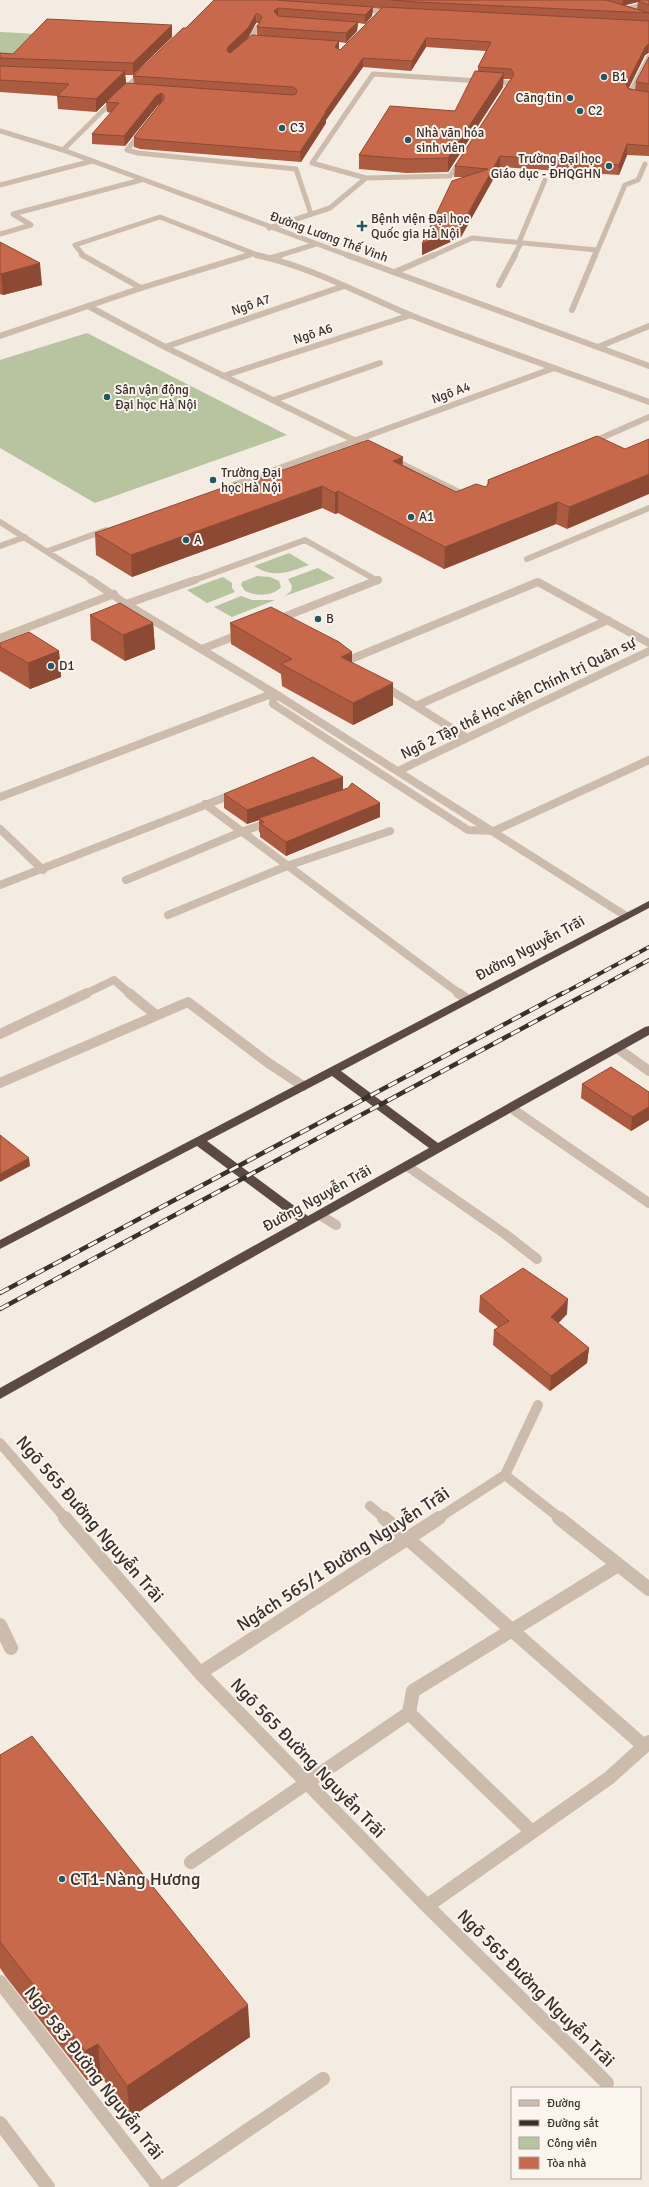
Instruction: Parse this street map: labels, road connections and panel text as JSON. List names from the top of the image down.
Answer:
{
  "streets": {
    "highway": ["Đường Nguyễn Trãi"],
    "street": [
      "Đường Lương Thế Vinh",
      "Ngõ A7",
      "Ngõ A6",
      "Ngõ A4",
      "Ngõ 2 Tập thể Học viện Chính trị Quân sự",
      "Ngõ 565 Đường Nguyễn Trãi",
      "Ngách 565/1 Đường Nguyễn Trãi",
      "Ngõ 583 Đường Nguyễn Trãi"
    ]
  },
  "crossings": [
    ["Ngõ 565 Đường Nguyễn Trãi", "Ngách 565/1 Đường Nguyễn Trãi"]
  ],
  "places": {
    "other": [
      "B1",
      "Căng tin",
      "C2",
      "C3",
      "Nhà văn hóa sinh viên",
      "Trường Đại học Giáo dục - ĐHQGHN",
      "Sân vận động Đại học Hà Nội",
      "Trường Đại học Hà Nội",
      "A1",
      "A",
      "B",
      "D1",
      "CT1-Nàng Hương"
    ],
    "health": ["Bệnh viện Đại học Quốc gia Hà Nội"]
  },
  "legend": [
    "Đường",
    "Đường sắt",
    "Công viên",
    "Tòa nhà"
  ]
}
